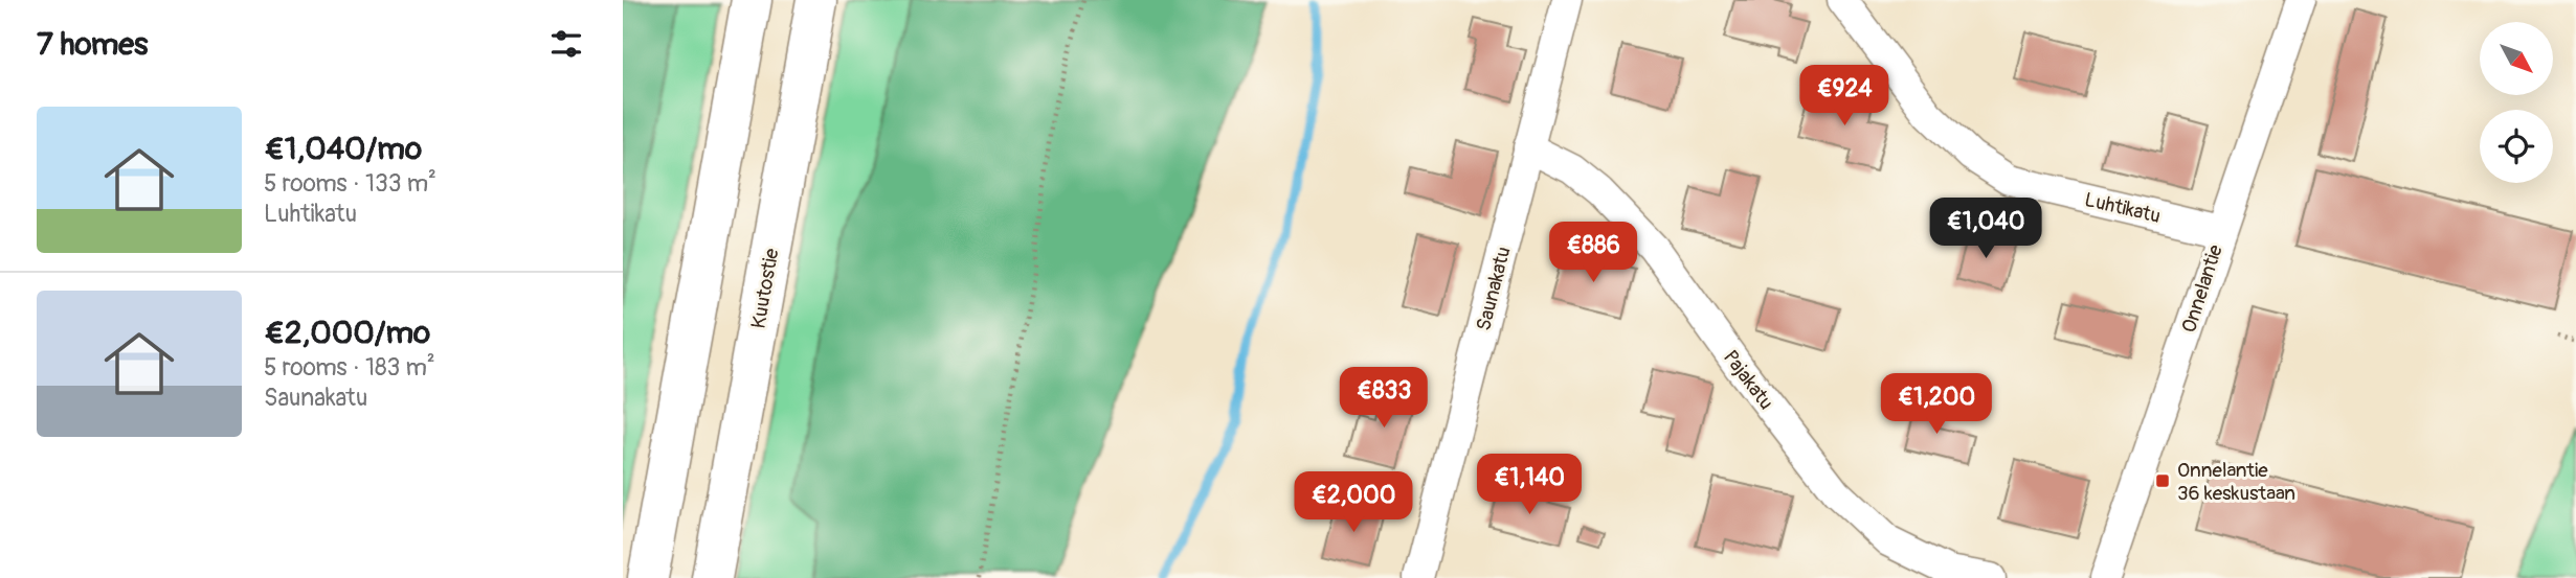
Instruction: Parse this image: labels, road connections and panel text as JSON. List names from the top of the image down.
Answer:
{
  "streets": {
    "highway": ["Kuutostie"],
    "street": [
      "Luhtikatu",
      "Saunakatu",
      "Onnelantie",
      "Pajakatu"
    ]
  },
  "crossings": [
    ["Luhtikatu", "Onnelantie"],
    ["Saunakatu", "Pajakatu"]
  ],
  "places": {
    "transit": ["Onnelantie 36 keskustaan"]
  },
  "north": "bottom right",
  "page": {
    "heading": "7 homes",
    "price": [
      "€924",
      "€1,040",
      "€886",
      "€833",
      "€1,200",
      "€1,140",
      "€2,000"
    ],
    "list": [
      {
        "name": "€1,040/mo",
        "note": "5 rooms · 133 m² · Luhtikatu"
      },
      {
        "name": "€2,000/mo",
        "note": "5 rooms · 183 m² · Saunakatu"
      }
    ]
  }
}
